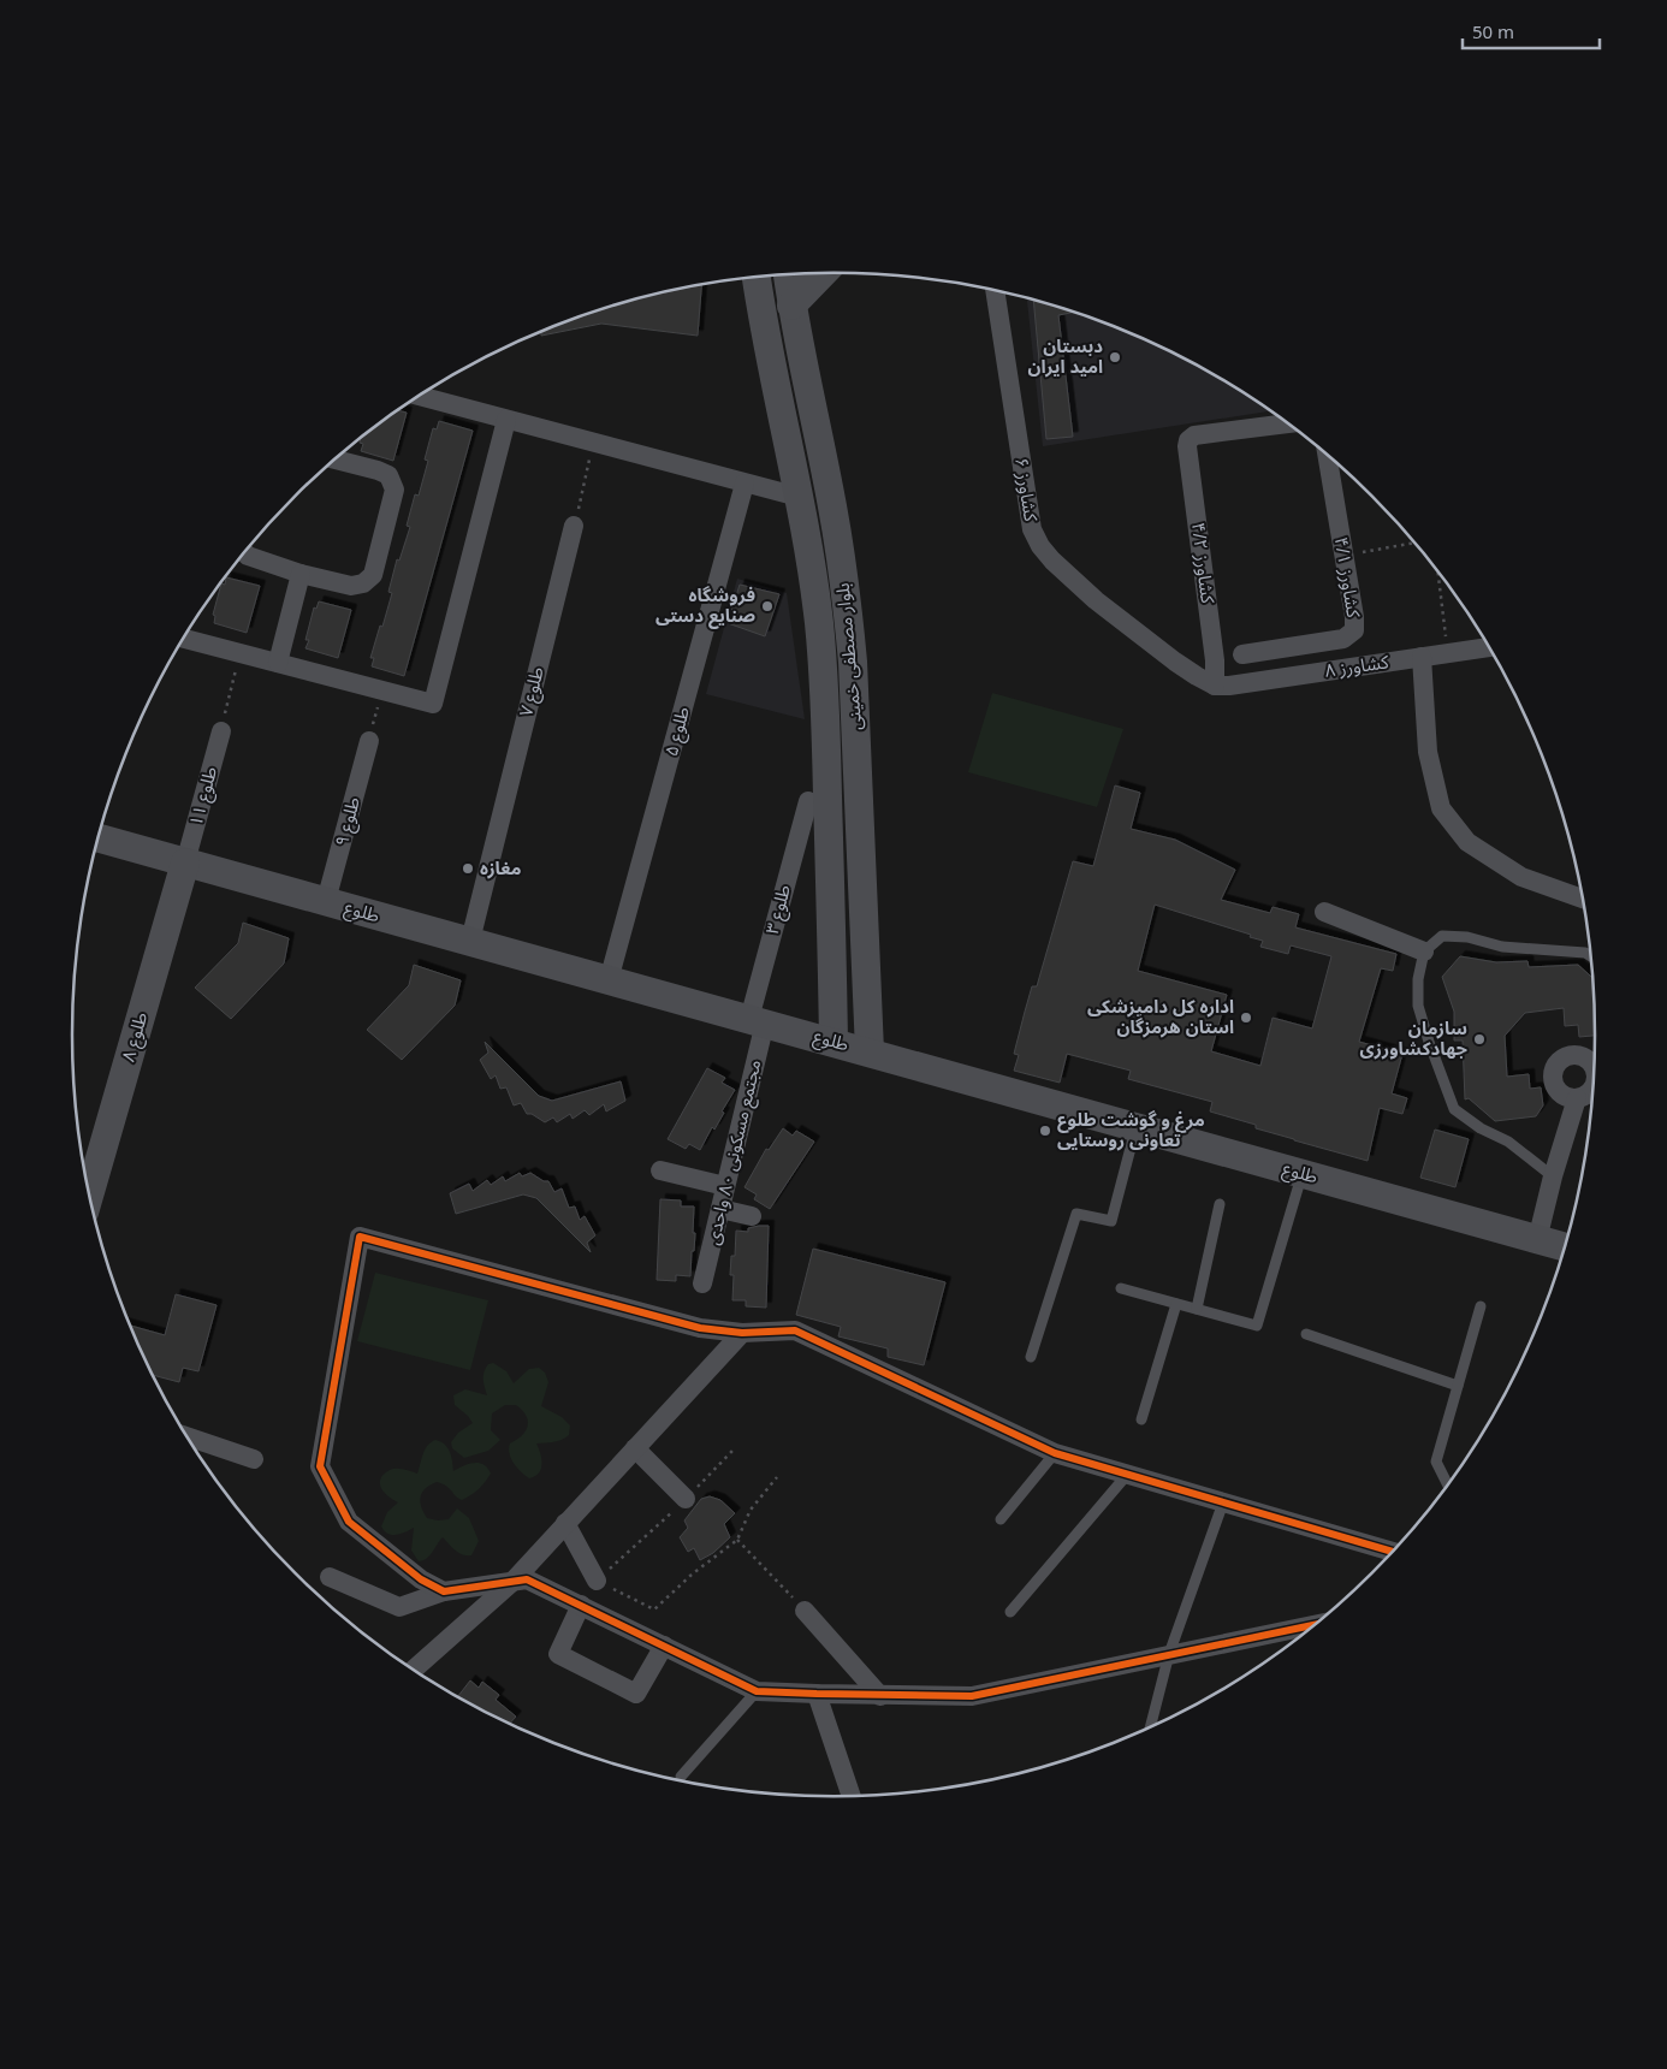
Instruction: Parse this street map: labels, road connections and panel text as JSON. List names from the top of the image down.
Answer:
{
  "streets": {
    "street": [
      "کشاورز ۶",
      "کشاورز ۴/۲",
      "کشاورز ۴/۱",
      "بلوار مصطفی خمینی",
      "کشاورز ۸",
      "طلوع ۷",
      "طلوع ۵",
      "طلوع ۱۱",
      "طلوع ۹",
      "طلوع ۳",
      "طلوع",
      "طلوع ۸",
      "مجتمع مسکونی ۸۰ واحدی"
    ]
  },
  "crossings": [
    ["کشاورز ۶", "کشاورز ۴/۲"],
    ["کشاورز ۶", "کشاورز ۸"],
    ["کشاورز ۴/۲", "کشاورز ۸"],
    ["بلوار مصطفی خمینی", "طلوع"],
    ["طلوع ۷", "طلوع"],
    ["طلوع ۵", "طلوع"],
    ["طلوع ۱۱", "طلوع"],
    ["طلوع ۱۱", "طلوع ۸"],
    ["طلوع ۹", "طلوع"],
    ["طلوع ۳", "طلوع"],
    ["طلوع ۳", "مجتمع مسکونی ۸۰ واحدی"],
    ["طلوع", "طلوع ۸"],
    ["طلوع", "مجتمع مسکونی ۸۰ واحدی"]
  ],
  "places": [
    "دبستان امید ایران",
    "فروشگاه صنایع دستی",
    "مغازه",
    "اداره کل دامپزشکی استان هرمزگان",
    "سازمان جهادکشاورزی",
    "مرغ و گوشت طلوع تعاونی روستایی"
  ],
  "scale_bar": "50 m"
}
